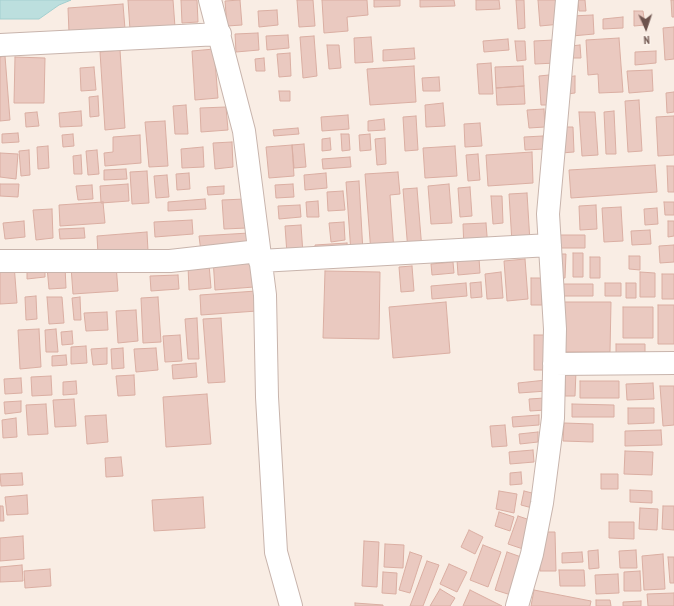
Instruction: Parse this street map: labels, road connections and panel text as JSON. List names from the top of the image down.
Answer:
{
  "north": "bottom"
}
